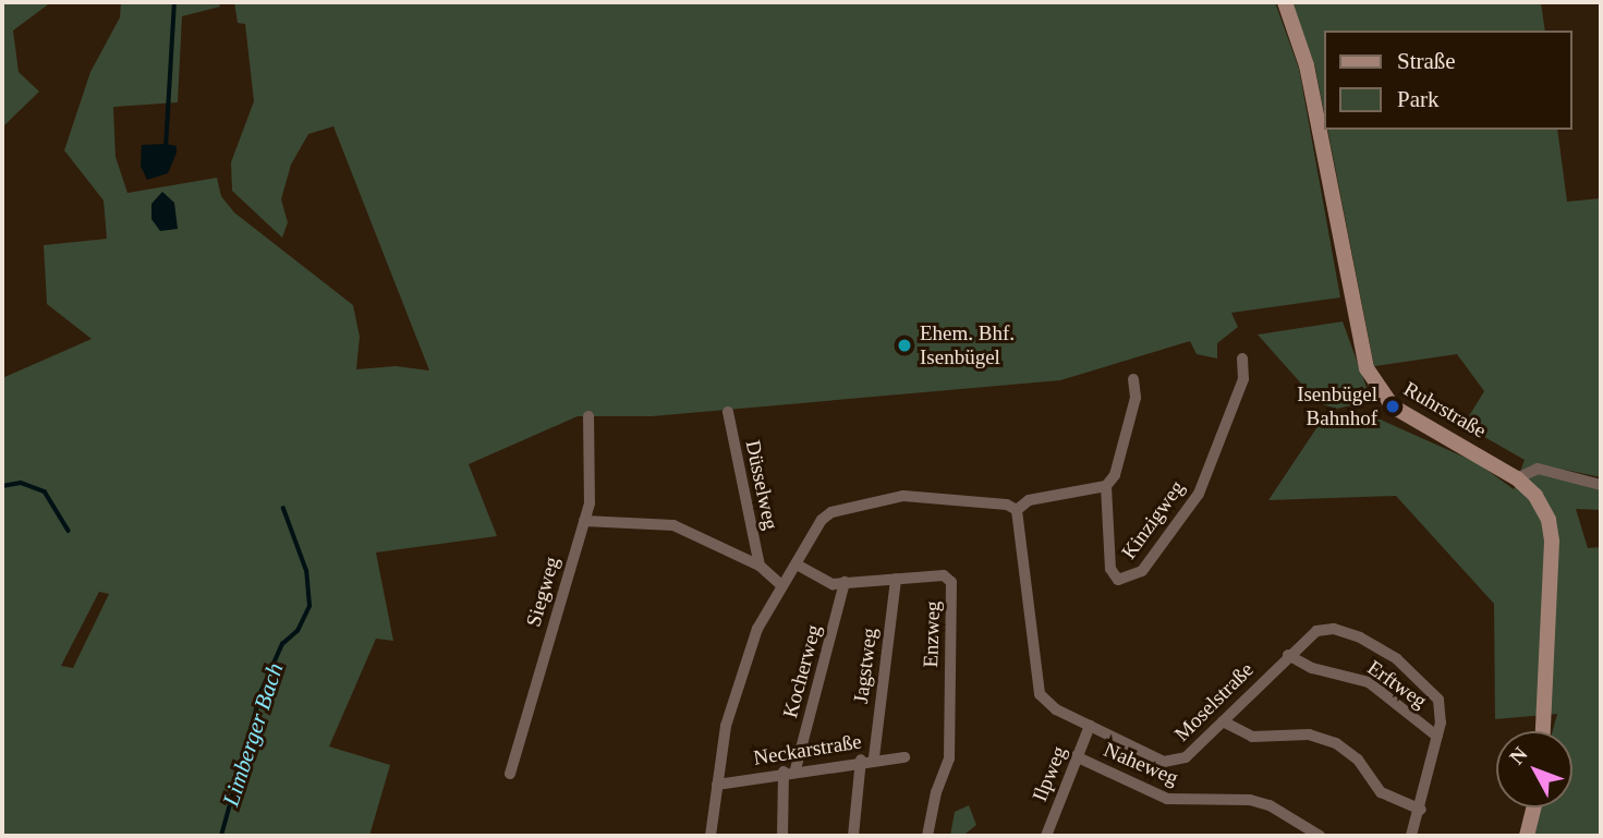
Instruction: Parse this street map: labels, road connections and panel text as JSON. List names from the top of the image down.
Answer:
{
  "streets": {
    "main road": ["Ruhrstraße"],
    "street": [
      "Düsselweg",
      "Kinzigweg",
      "Siegweg",
      "Enzweg",
      "Jagstweg",
      "Kocherweg",
      "Erftweg",
      "Moselstraße",
      "Neckarstraße",
      "Naheweg",
      "Ilpweg"
    ]
  },
  "crossings": [
    ["Enzweg", "Jagstweg"],
    ["Enzweg", "Kocherweg"],
    ["Jagstweg", "Neckarstraße"],
    ["Kocherweg", "Neckarstraße"],
    ["Erftweg", "Moselstraße"],
    ["Moselstraße", "Ilpweg"],
    ["Naheweg", "Ilpweg"]
  ],
  "water": ["Limberger Bach"],
  "places": ["Ehem. Bhf. Isenbügel", "Isenbügel Bahnhof"],
  "legend": ["Straße", "Park"],
  "north": "top left"
}
